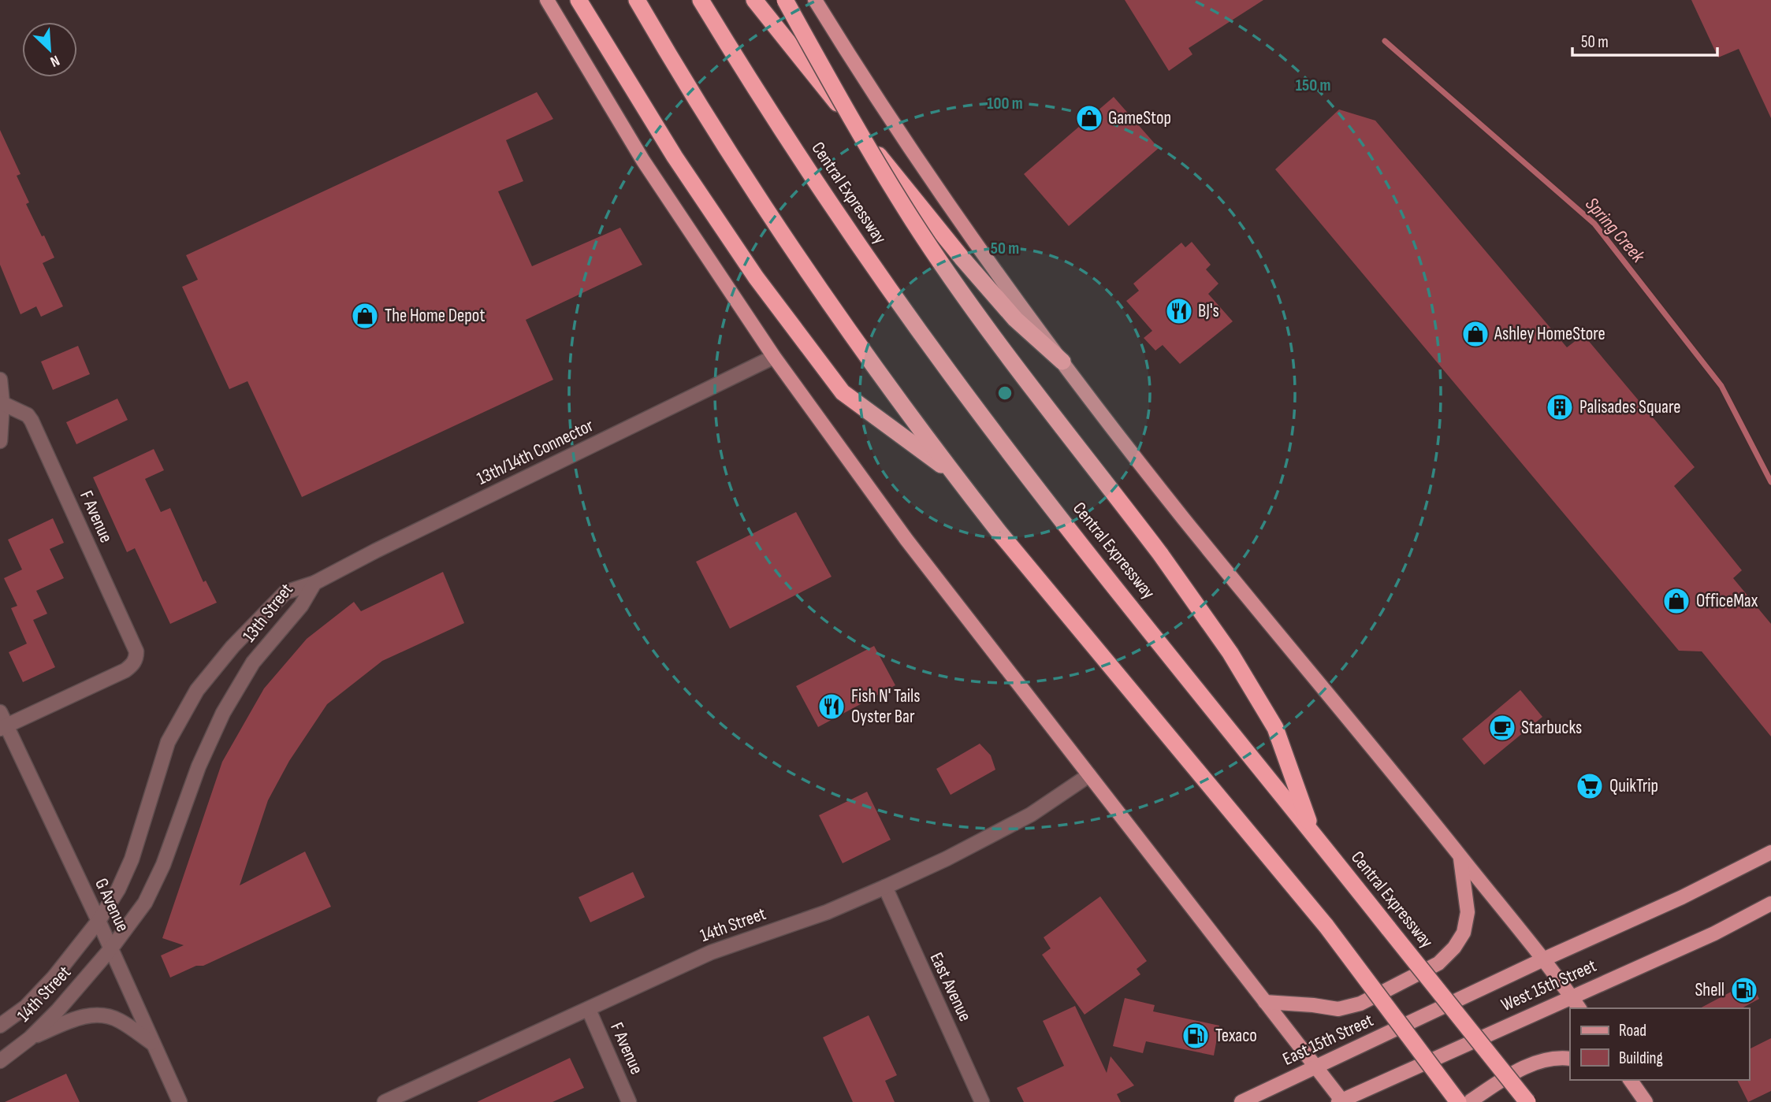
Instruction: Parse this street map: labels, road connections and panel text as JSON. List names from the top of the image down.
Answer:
{
  "streets": {
    "highway": ["Central Expressway"],
    "main road": ["West 15th Street", "East 15th Street"],
    "street": [
      "13th/14th Connector",
      "F Avenue",
      "13th Street",
      "G Avenue",
      "14th Street",
      "East Avenue"
    ]
  },
  "crossings": [
    ["13th/14th Connector", "13th Street"],
    ["F Avenue", "G Avenue"],
    ["F Avenue", "14th Street"],
    ["13th Street", "G Avenue"],
    ["13th Street", "14th Street"],
    ["G Avenue", "14th Street"],
    ["14th Street", "East Avenue"],
    ["West 15th Street", "East 15th Street"]
  ],
  "water": ["Spring Creek"],
  "places": {
    "shop": [
      "GameStop",
      "The Home Depot",
      "Ashley HomeStore",
      "OfficeMax"
    ],
    "restaurant": ["BJ's", "Fish N' Tails Oyster Bar"],
    "building": ["Palisades Square"],
    "cafe": ["Starbucks"],
    "supermarket": ["QuikTrip"],
    "fuel station": ["Shell", "Texaco"]
  },
  "legend": ["Road", "Building"],
  "scale_bar": "50 m",
  "north": "bottom right",
  "rings": ["150 m", "100 m", "50 m"]
}
